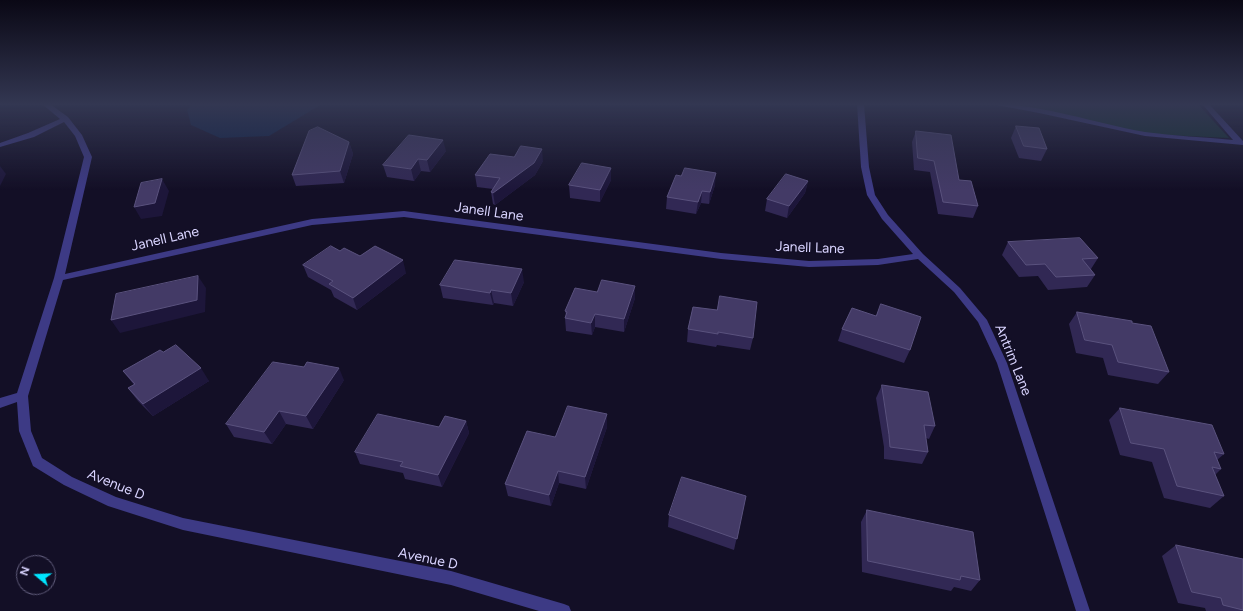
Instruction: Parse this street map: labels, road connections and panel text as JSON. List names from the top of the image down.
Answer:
{
  "streets": {
    "street": ["Janell Lane", "Antrim Lane", "Avenue D"]
  },
  "crossings": [
    ["Janell Lane", "Antrim Lane"],
    ["Janell Lane", "Avenue D"]
  ],
  "north": "left"
}
